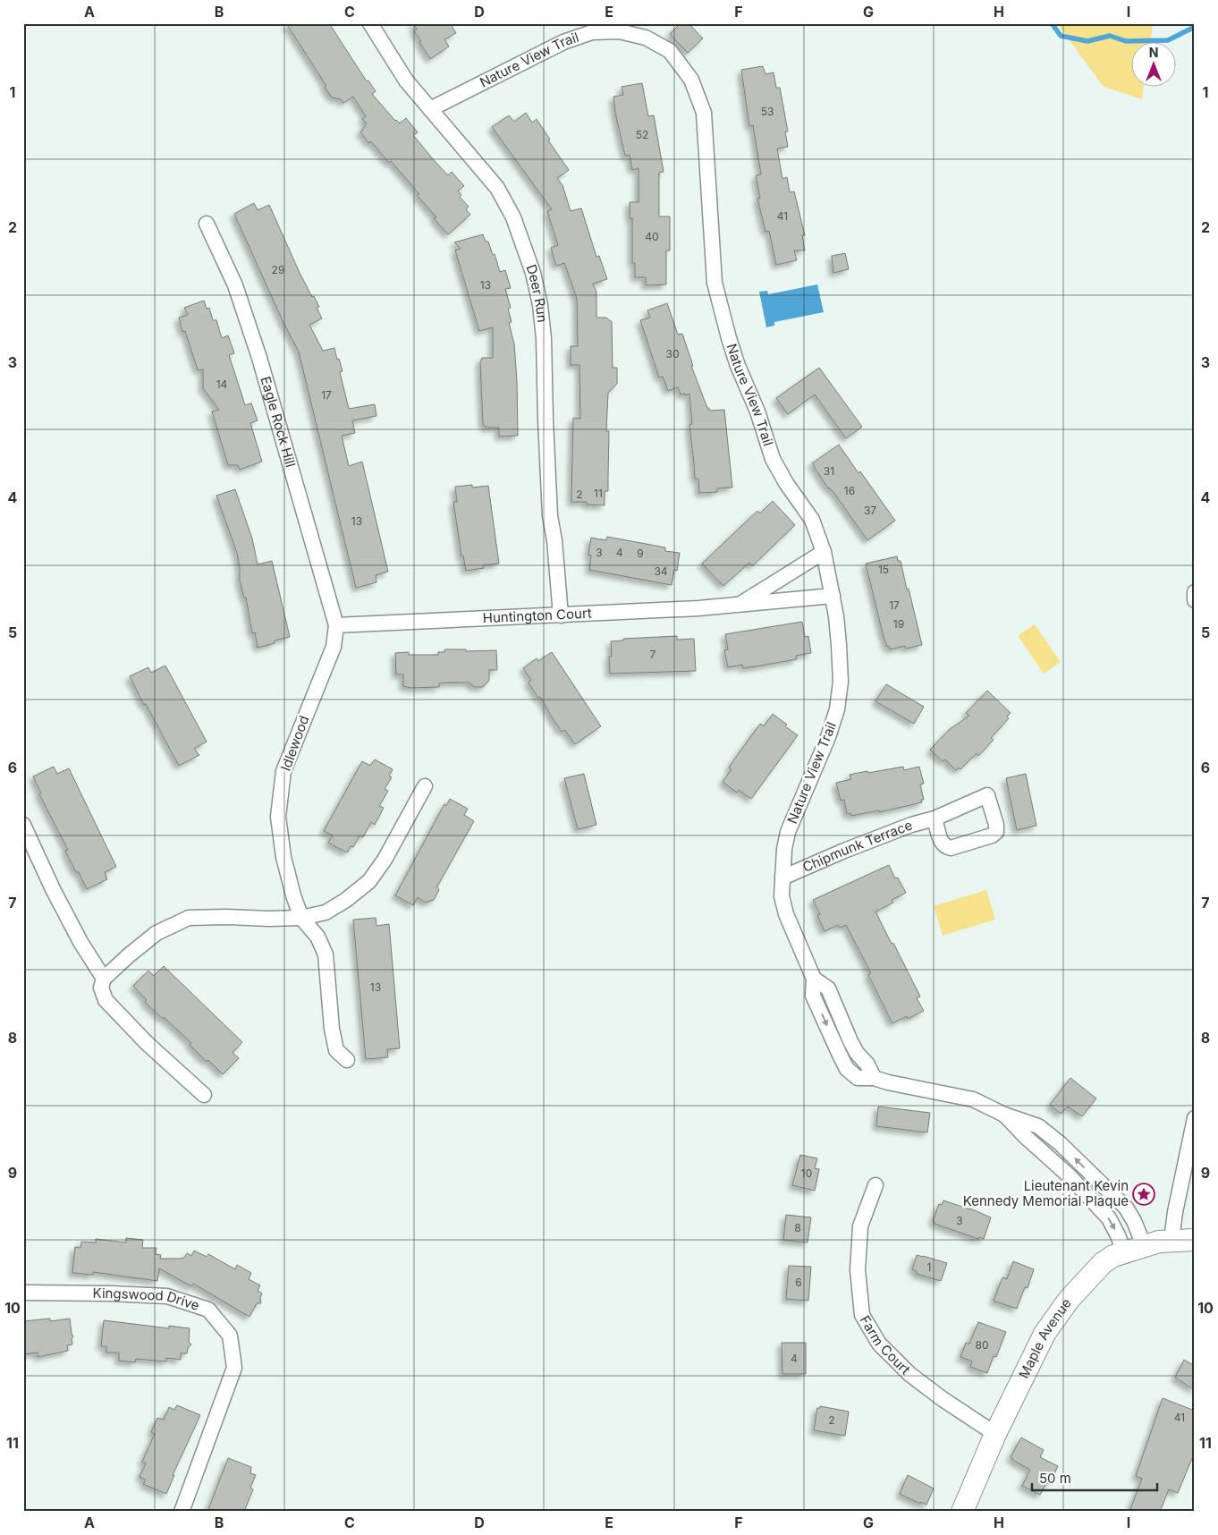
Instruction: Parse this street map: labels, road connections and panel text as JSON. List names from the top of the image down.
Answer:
{
  "streets": {
    "main road": ["Maple Avenue"],
    "street": [
      "Nature View Trail",
      "Deer Run",
      "Eagle Rock Hill",
      "Huntington Court",
      "Idlewood",
      "Chipmunk Terrace",
      "Kingswood Drive",
      "Farm Court"
    ]
  },
  "crossings": [
    ["Nature View Trail", "Deer Run"],
    ["Nature View Trail", "Huntington Court"],
    ["Nature View Trail", "Chipmunk Terrace"],
    ["Nature View Trail", "Maple Avenue"],
    ["Deer Run", "Huntington Court"],
    ["Eagle Rock Hill", "Huntington Court"],
    ["Eagle Rock Hill", "Idlewood"],
    ["Huntington Court", "Idlewood"],
    ["Maple Avenue", "Farm Court"]
  ],
  "places": {
    "place": ["Lieutenant Kevin Kennedy Memorial Plaque"]
  },
  "house_numbers": [
    "53",
    "52",
    "41",
    "40",
    "29",
    "13",
    "30",
    "14",
    "17",
    "31",
    "16",
    "11",
    "2",
    "37",
    "13",
    "3",
    "4",
    "9",
    "15",
    "34",
    "17",
    "19",
    "7",
    "13",
    "10",
    "3",
    "8",
    "1",
    "6",
    "80",
    "4",
    "41",
    "2"
  ],
  "scale_bar": "50 m",
  "north": "top",
  "grid": {
    "columns": [
      "A",
      "B",
      "C",
      "D",
      "E",
      "F",
      "G",
      "H",
      "I"
    ],
    "rows": [
      "1",
      "2",
      "3",
      "4",
      "5",
      "6",
      "7",
      "8",
      "9",
      "10",
      "11"
    ]
  }
}
